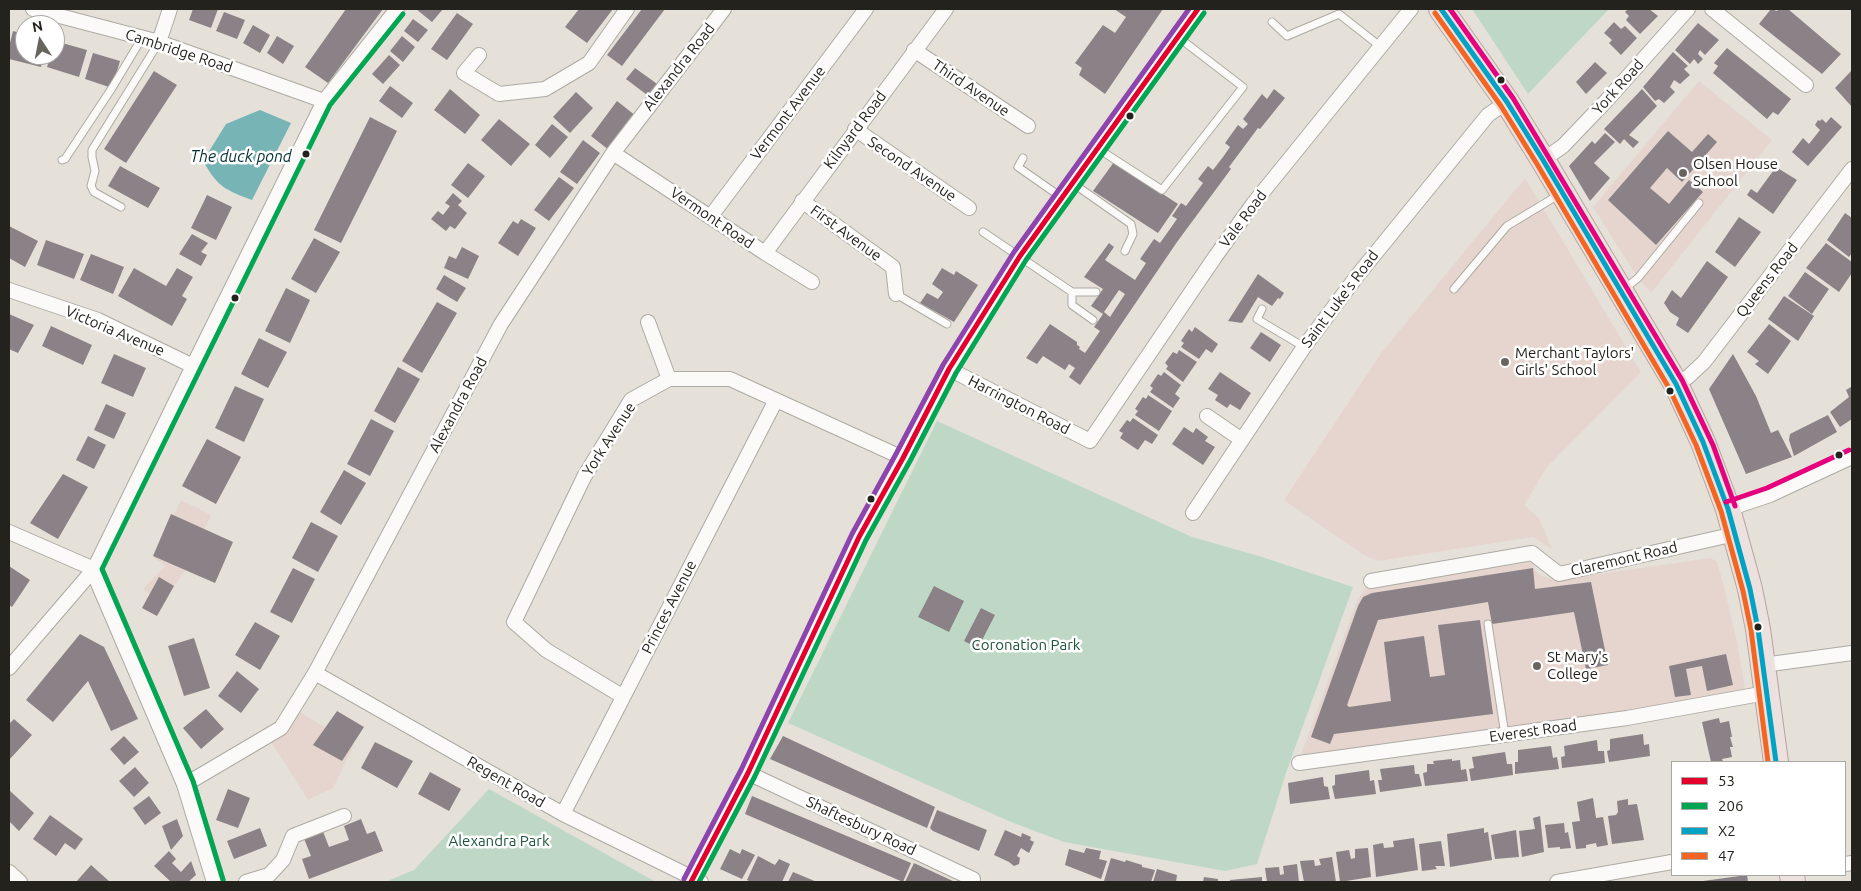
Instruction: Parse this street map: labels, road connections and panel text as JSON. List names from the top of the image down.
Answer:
{
  "streets": {
    "street": [
      "Cambridge Road",
      "Alexandra Road",
      "York Road",
      "Third Avenue",
      "Vermont Avenue",
      "Kilnyard Road",
      "Second Avenue",
      "Vermont Road",
      "Vale Road",
      "First Avenue",
      "Queens Road",
      "Saint Luke's Road",
      "Victoria Avenue",
      "Harrington Road",
      "York Avenue",
      "Claremont Road",
      "Princes Avenue",
      "Everest Road",
      "Regent Road",
      "Shaftesbury Road"
    ]
  },
  "crossings": [
    ["Alexandra Road", "Vermont Road"],
    ["Alexandra Road", "Regent Road"],
    ["Third Avenue", "Kilnyard Road"],
    ["Vermont Avenue", "Vermont Road"],
    ["Kilnyard Road", "Second Avenue"],
    ["Kilnyard Road", "Vermont Road"],
    ["Kilnyard Road", "First Avenue"],
    ["Vale Road", "Harrington Road"],
    ["York Avenue", "Princes Avenue"],
    ["Princes Avenue", "Regent Road"]
  ],
  "water": ["The duck pond"],
  "parks": ["Coronation Park", "Alexandra Park"],
  "places": ["Olsen House School", "Merchant Taylors' Girls' School", "St Mary's College"],
  "lines": [
    "transit line 53",
    "transit line X2",
    "transit line 206",
    "transit line 47"
  ],
  "legend": [
    "53",
    "206",
    "X2",
    "47"
  ],
  "north": "top"
}
